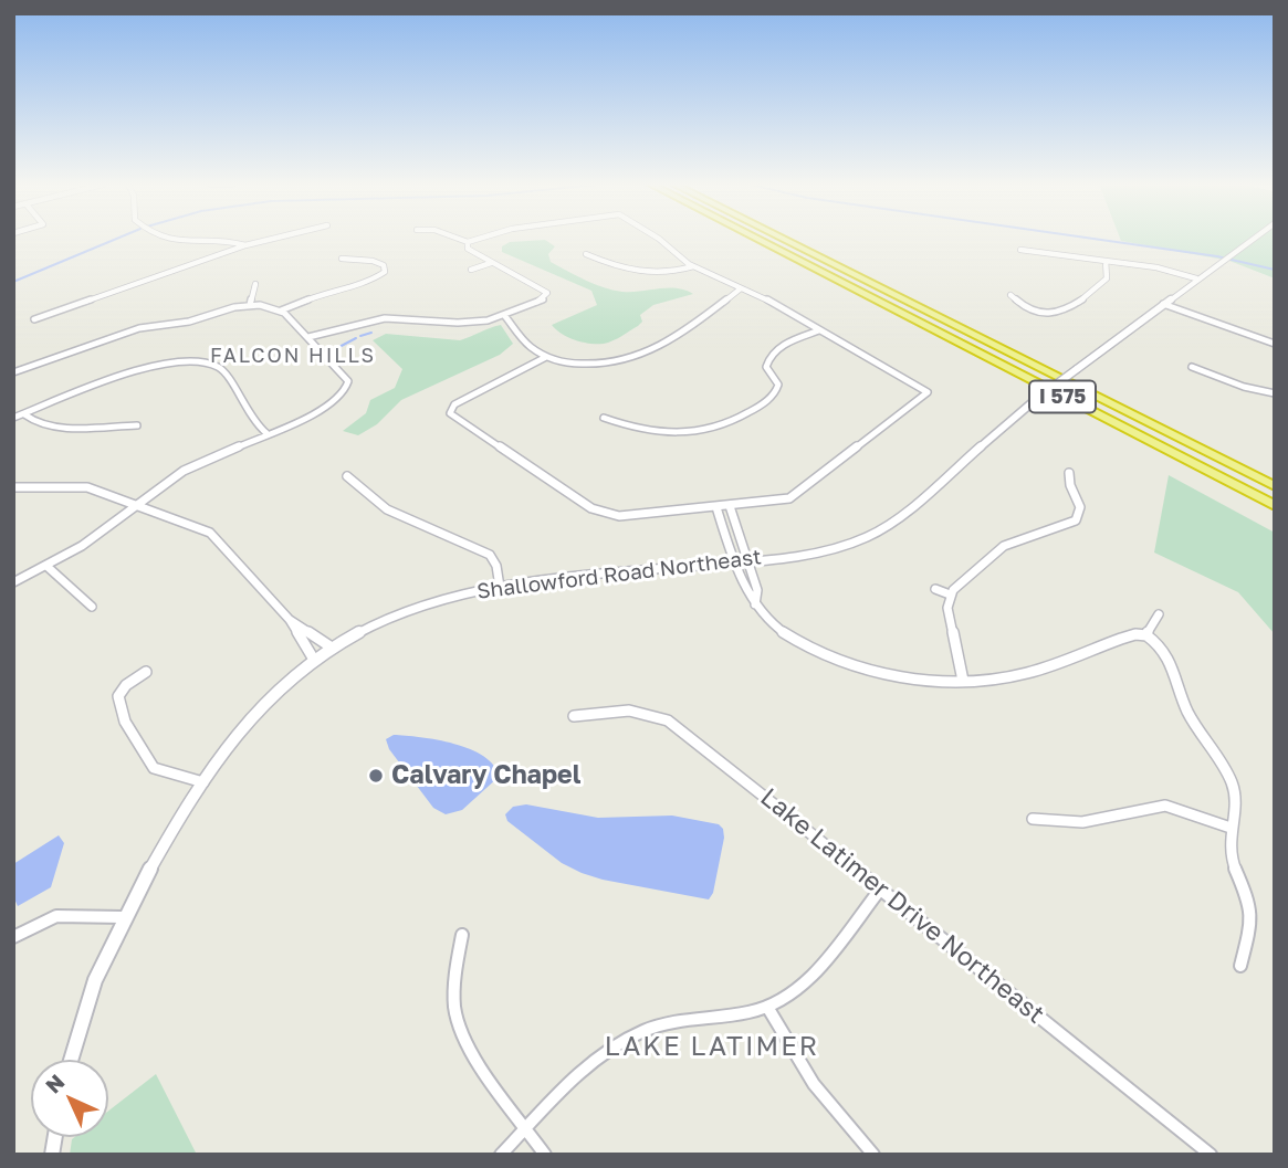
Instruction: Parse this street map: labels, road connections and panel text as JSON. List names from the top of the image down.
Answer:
{
  "streets": {
    "highway": ["I 575"],
    "street": ["Shallowford Road Northeast", "Lake Latimer Drive Northeast"]
  },
  "districts": ["FALCON HILLS", "LAKE LATIMER"],
  "places": ["Calvary Chapel"],
  "north": "top left"
}
